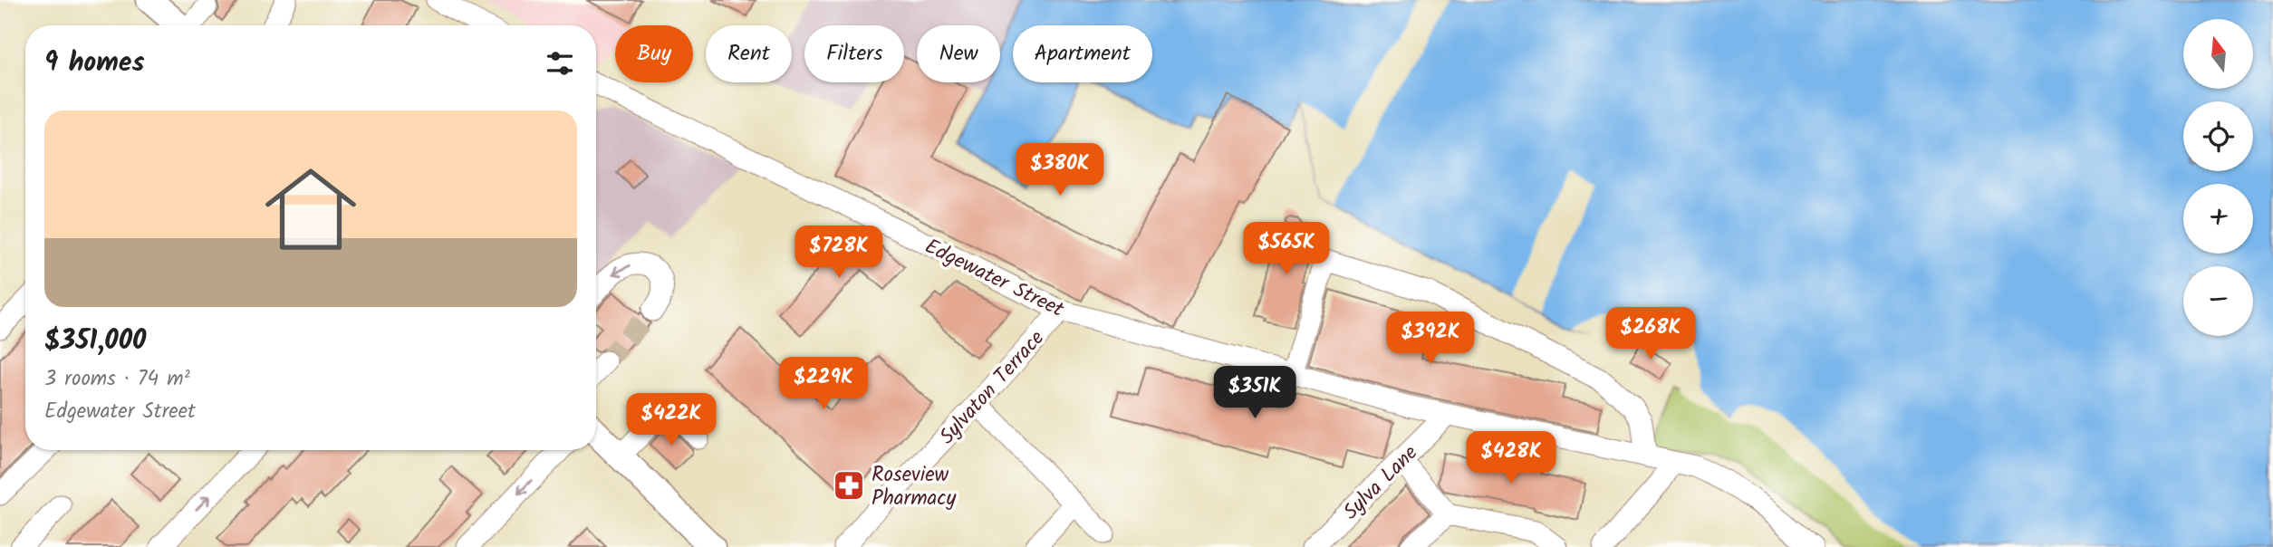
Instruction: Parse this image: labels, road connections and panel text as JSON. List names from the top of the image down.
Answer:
{
  "streets": {
    "street": ["Edgewater Street", "Sylvaton Terrace", "Sylva Lane"]
  },
  "crossings": [
    ["Edgewater Street", "Sylvaton Terrace"],
    ["Edgewater Street", "Sylva Lane"]
  ],
  "places": {
    "pharmacy": ["Roseview Pharmacy"]
  },
  "north": "top",
  "page": {
    "map_buttons": ["+", "−"],
    "chip": [
      "Buy",
      "Rent",
      "Filters",
      "New",
      "Apartment"
    ],
    "heading": "9 homes",
    "list": [
      {
        "name": "$351,000",
        "note": "3 rooms · 74 m² · Edgewater Street"
      }
    ],
    "price": [
      "$380K",
      "$565K",
      "$728K",
      "$268K",
      "$392K",
      "$229K",
      "$351K",
      "$422K",
      "$428K"
    ]
  }
}
